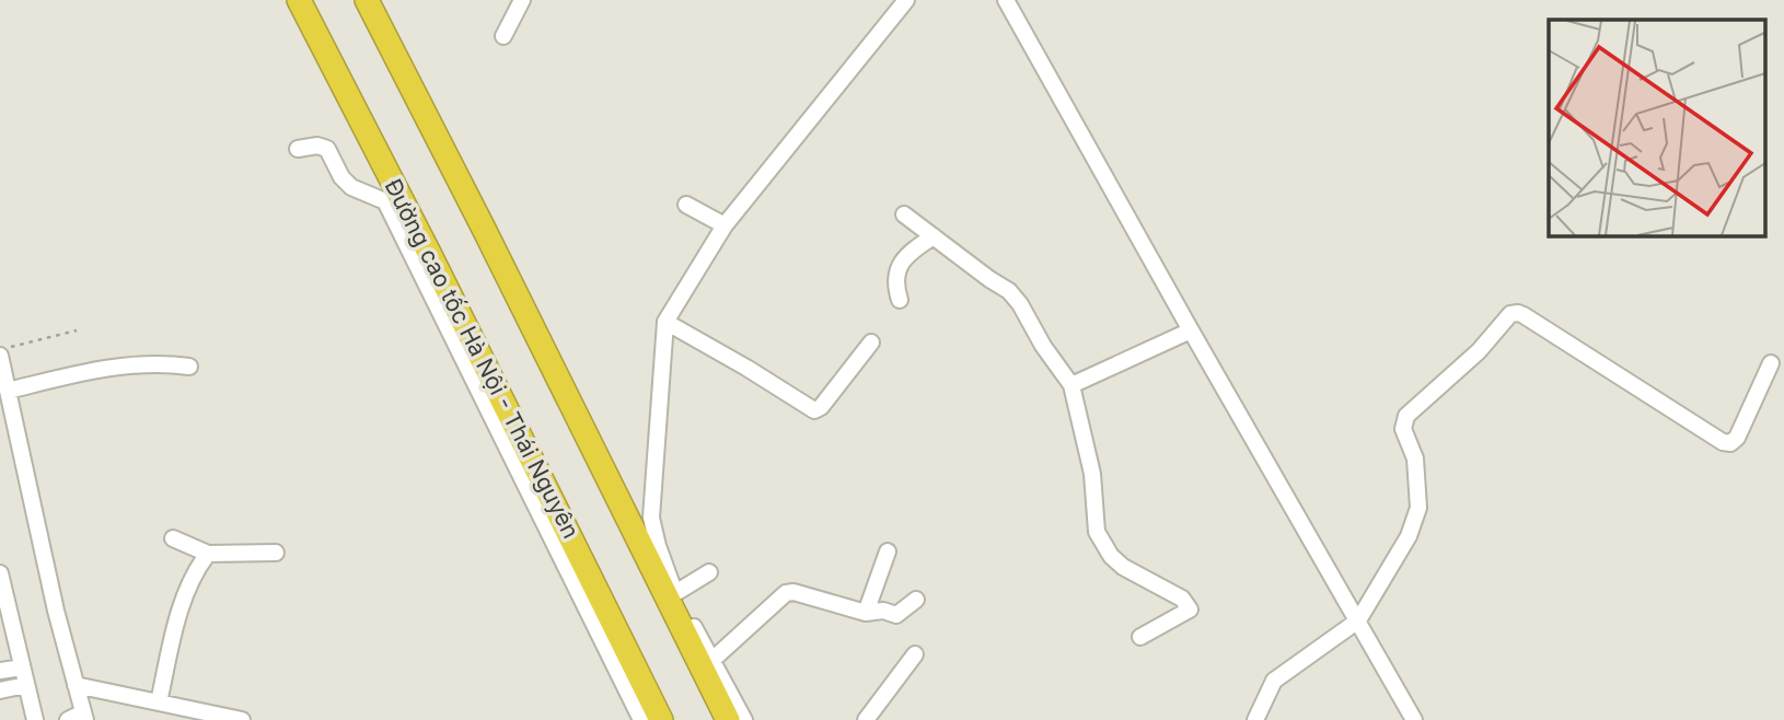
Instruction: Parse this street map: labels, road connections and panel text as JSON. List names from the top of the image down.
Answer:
{
  "streets": {
    "highway": ["Đường cao tốc Hà Nội - Thái Nguyên"]
  }
}
